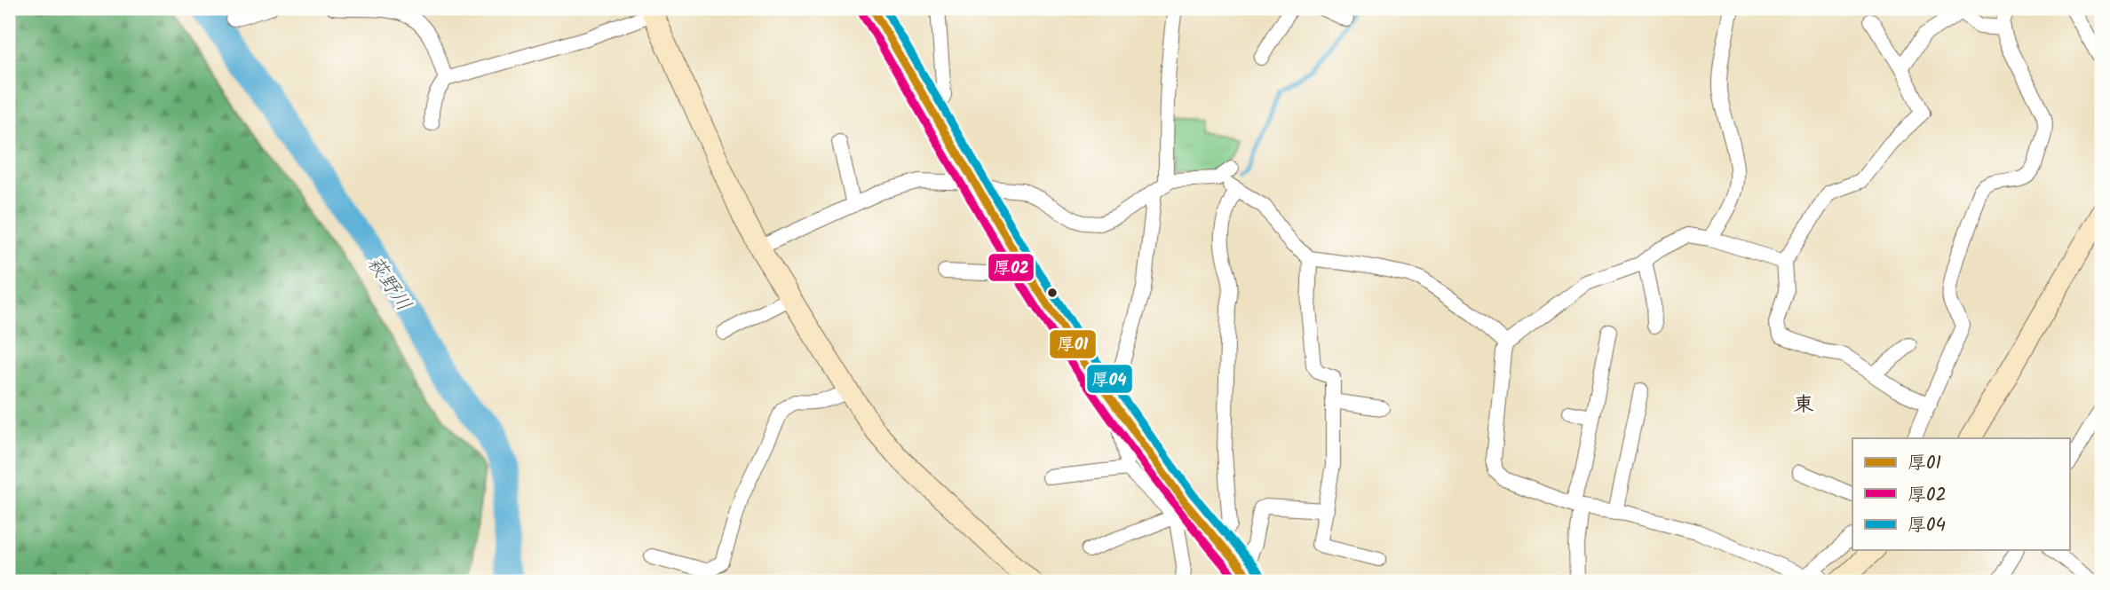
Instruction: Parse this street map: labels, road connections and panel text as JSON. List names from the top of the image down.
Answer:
{
  "districts": ["東"],
  "water": ["萩野川"],
  "lines": ["transit line 厚01", "transit line 厚04", "transit line 厚02"],
  "legend": ["厚01", "厚02", "厚04"]
}
